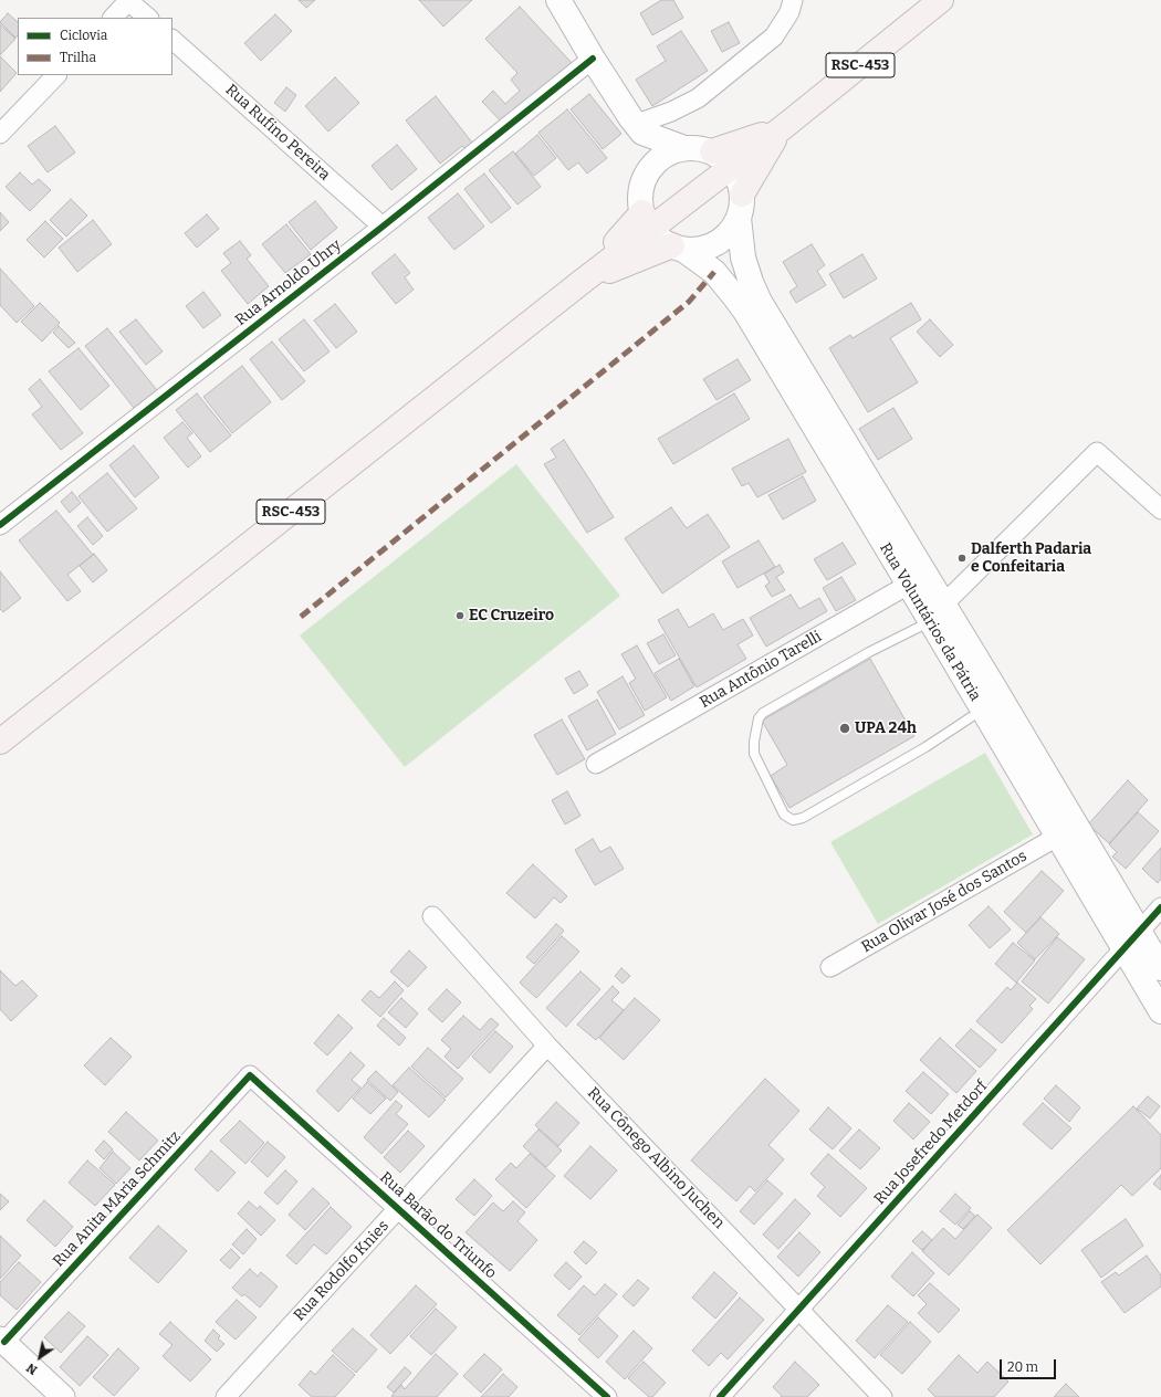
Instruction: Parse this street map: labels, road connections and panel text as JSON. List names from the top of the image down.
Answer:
{
  "streets": {
    "highway": ["RSC-453"],
    "main road": ["Rua Voluntários da Pátria"],
    "street": [
      "Rua Rufino Pereira",
      "Rua Arnoldo Uhry",
      "Rua Antônio Tarelli",
      "Rua Olivar José dos Santos",
      "Rua Josefredo Metdorf",
      "Rua Cônego Albino Juchen",
      "Rua Anita MAria Schmitz",
      "Rua Barão do Triunfo",
      "Rua Rodolfo Knies"
    ]
  },
  "crossings": [
    ["RSC-453", "Rua Voluntários da Pátria"],
    ["Rua Rufino Pereira", "Rua Arnoldo Uhry"],
    ["Rua Voluntários da Pátria", "Rua Antônio Tarelli"],
    ["Rua Voluntários da Pátria", "Rua Olivar José dos Santos"],
    ["Rua Voluntários da Pátria", "Rua Josefredo Metdorf"],
    ["Rua Josefredo Metdorf", "Rua Cônego Albino Juchen"],
    ["Rua Cônego Albino Juchen", "Rua Rodolfo Knies"],
    ["Rua Anita MAria Schmitz", "Rua Barão do Triunfo"],
    ["Rua Barão do Triunfo", "Rua Rodolfo Knies"]
  ],
  "places": ["Dalferth Padaria e Confeitaria", "EC Cruzeiro", "UPA 24h"],
  "legend": ["Ciclovia", "Trilha"],
  "scale_bar": "20 m",
  "north": "bottom left"
}
